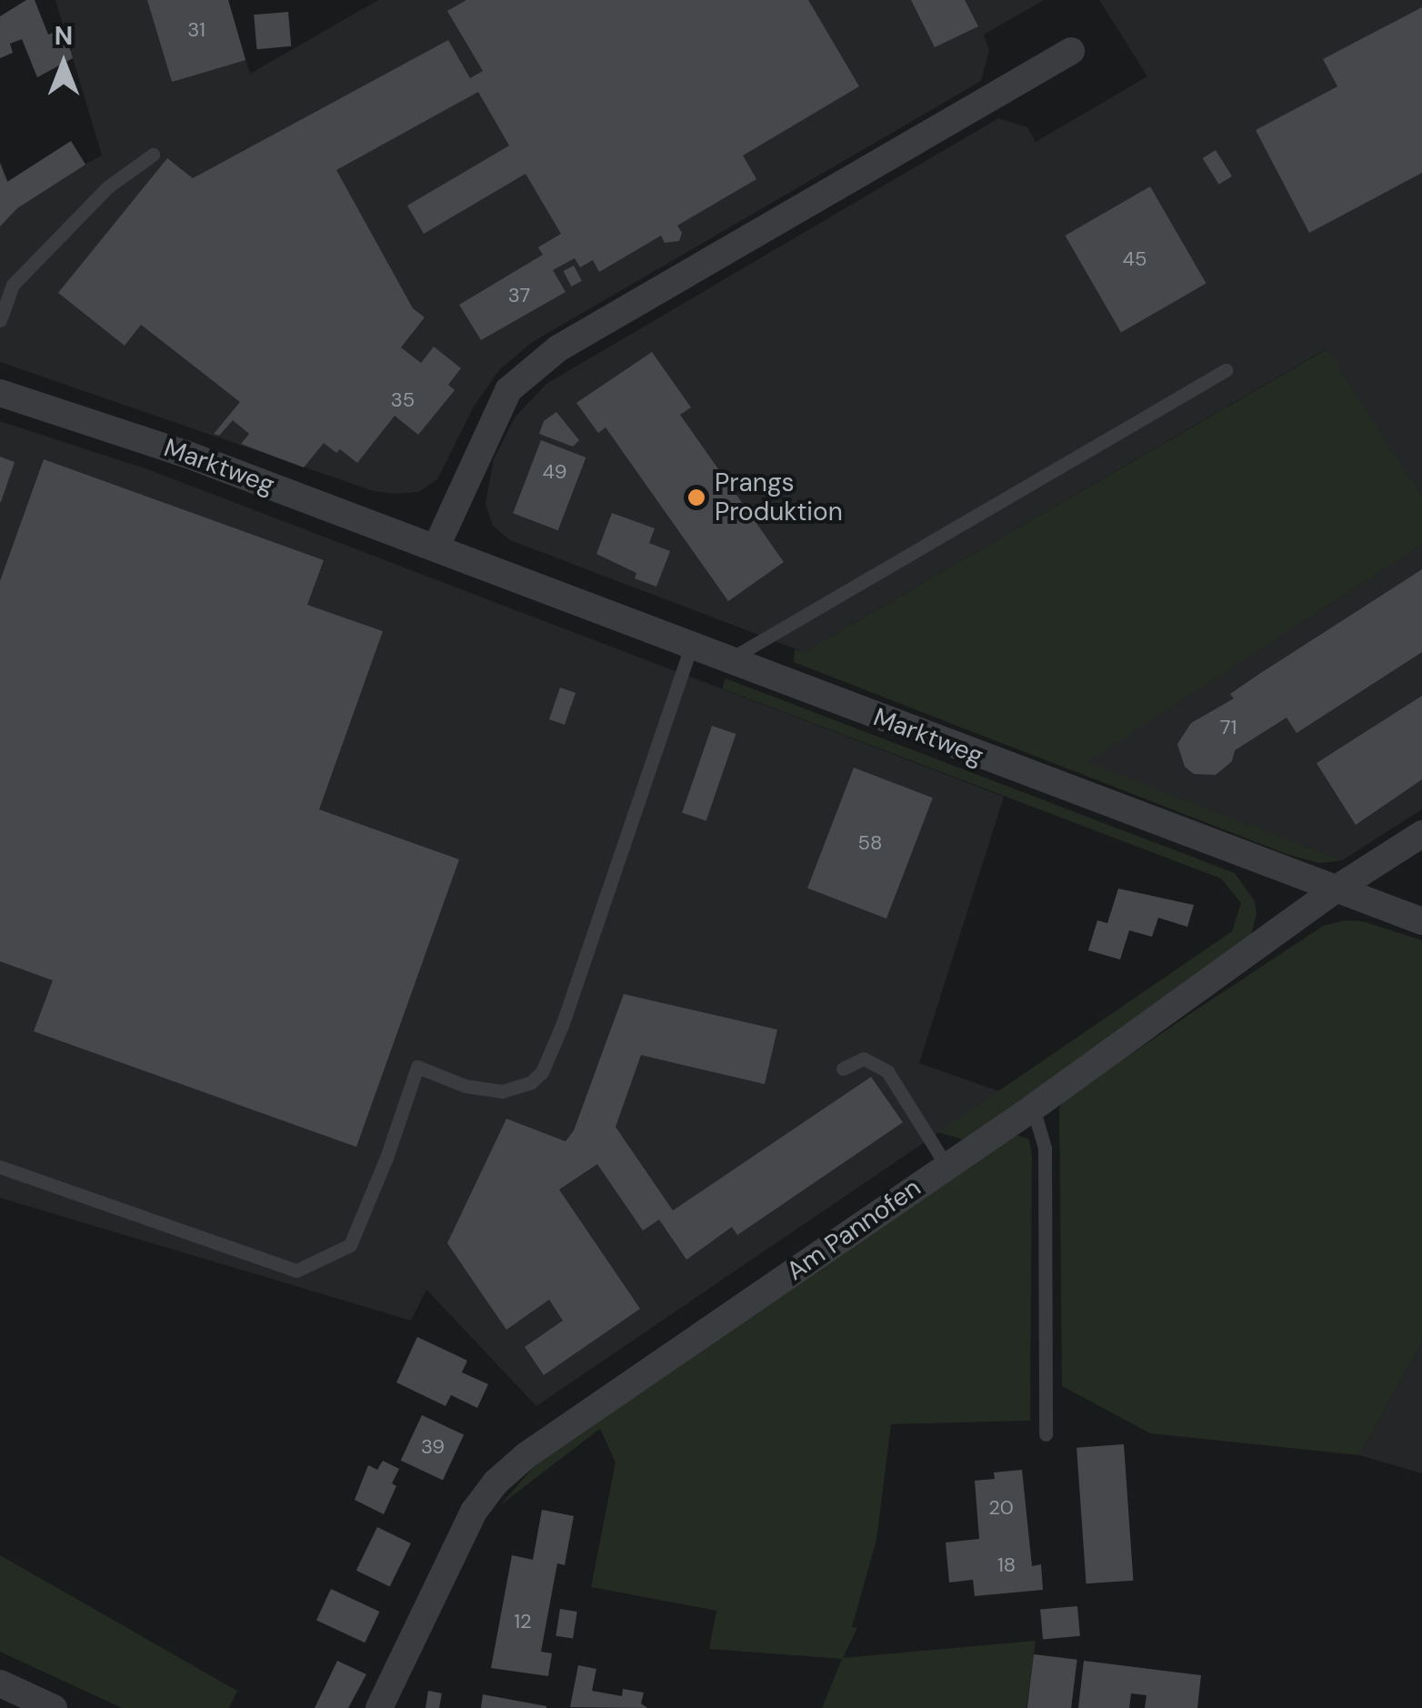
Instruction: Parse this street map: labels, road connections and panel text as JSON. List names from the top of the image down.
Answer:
{
  "streets": {
    "street": ["Marktweg", "Am Pannofen"]
  },
  "crossings": [
    ["Marktweg", "Am Pannofen"]
  ],
  "places": ["Prangs Produktion"],
  "house_numbers": [
    "31",
    "45",
    "37",
    "35",
    "49",
    "71",
    "58",
    "39",
    "20",
    "18",
    "12"
  ],
  "north": "top"
}
